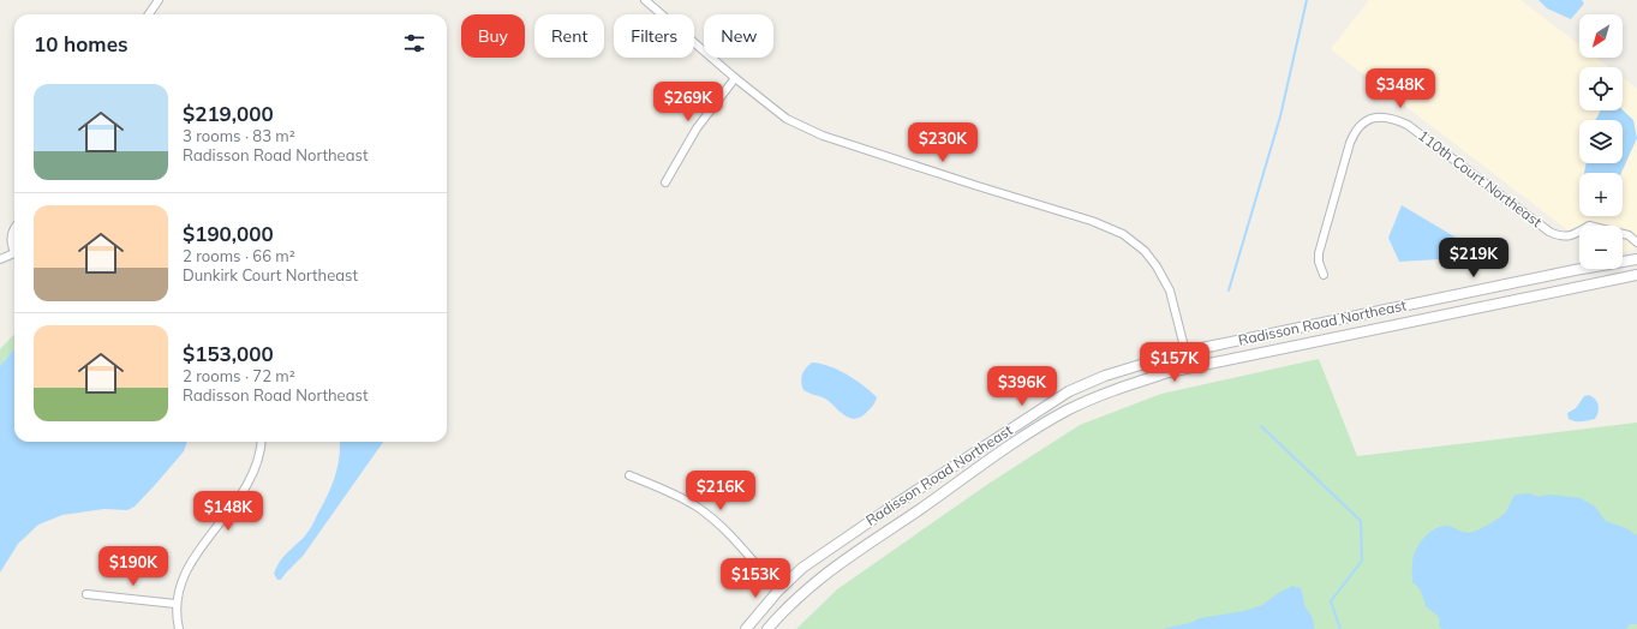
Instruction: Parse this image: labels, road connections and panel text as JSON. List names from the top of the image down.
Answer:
{
  "streets": {
    "main road": ["Radisson Road Northeast"],
    "street": ["110th Court Northeast"]
  },
  "north": "bottom left",
  "page": {
    "map_buttons": ["+", "−"],
    "chip": [
      "Buy",
      "Rent",
      "Filters",
      "New"
    ],
    "heading": "10 homes",
    "price": [
      "$348K",
      "$269K",
      "$230K",
      "$219K",
      "$157K",
      "$396K",
      "$216K",
      "$148K",
      "$190K",
      "$153K"
    ],
    "list": [
      {
        "name": "$219,000",
        "note": "3 rooms · 83 m² · Radisson Road Northeast"
      },
      {
        "name": "$190,000",
        "note": "2 rooms · 66 m² · Dunkirk Court Northeast"
      },
      {
        "name": "$153,000",
        "note": "2 rooms · 72 m² · Radisson Road Northeast"
      }
    ]
  }
}
